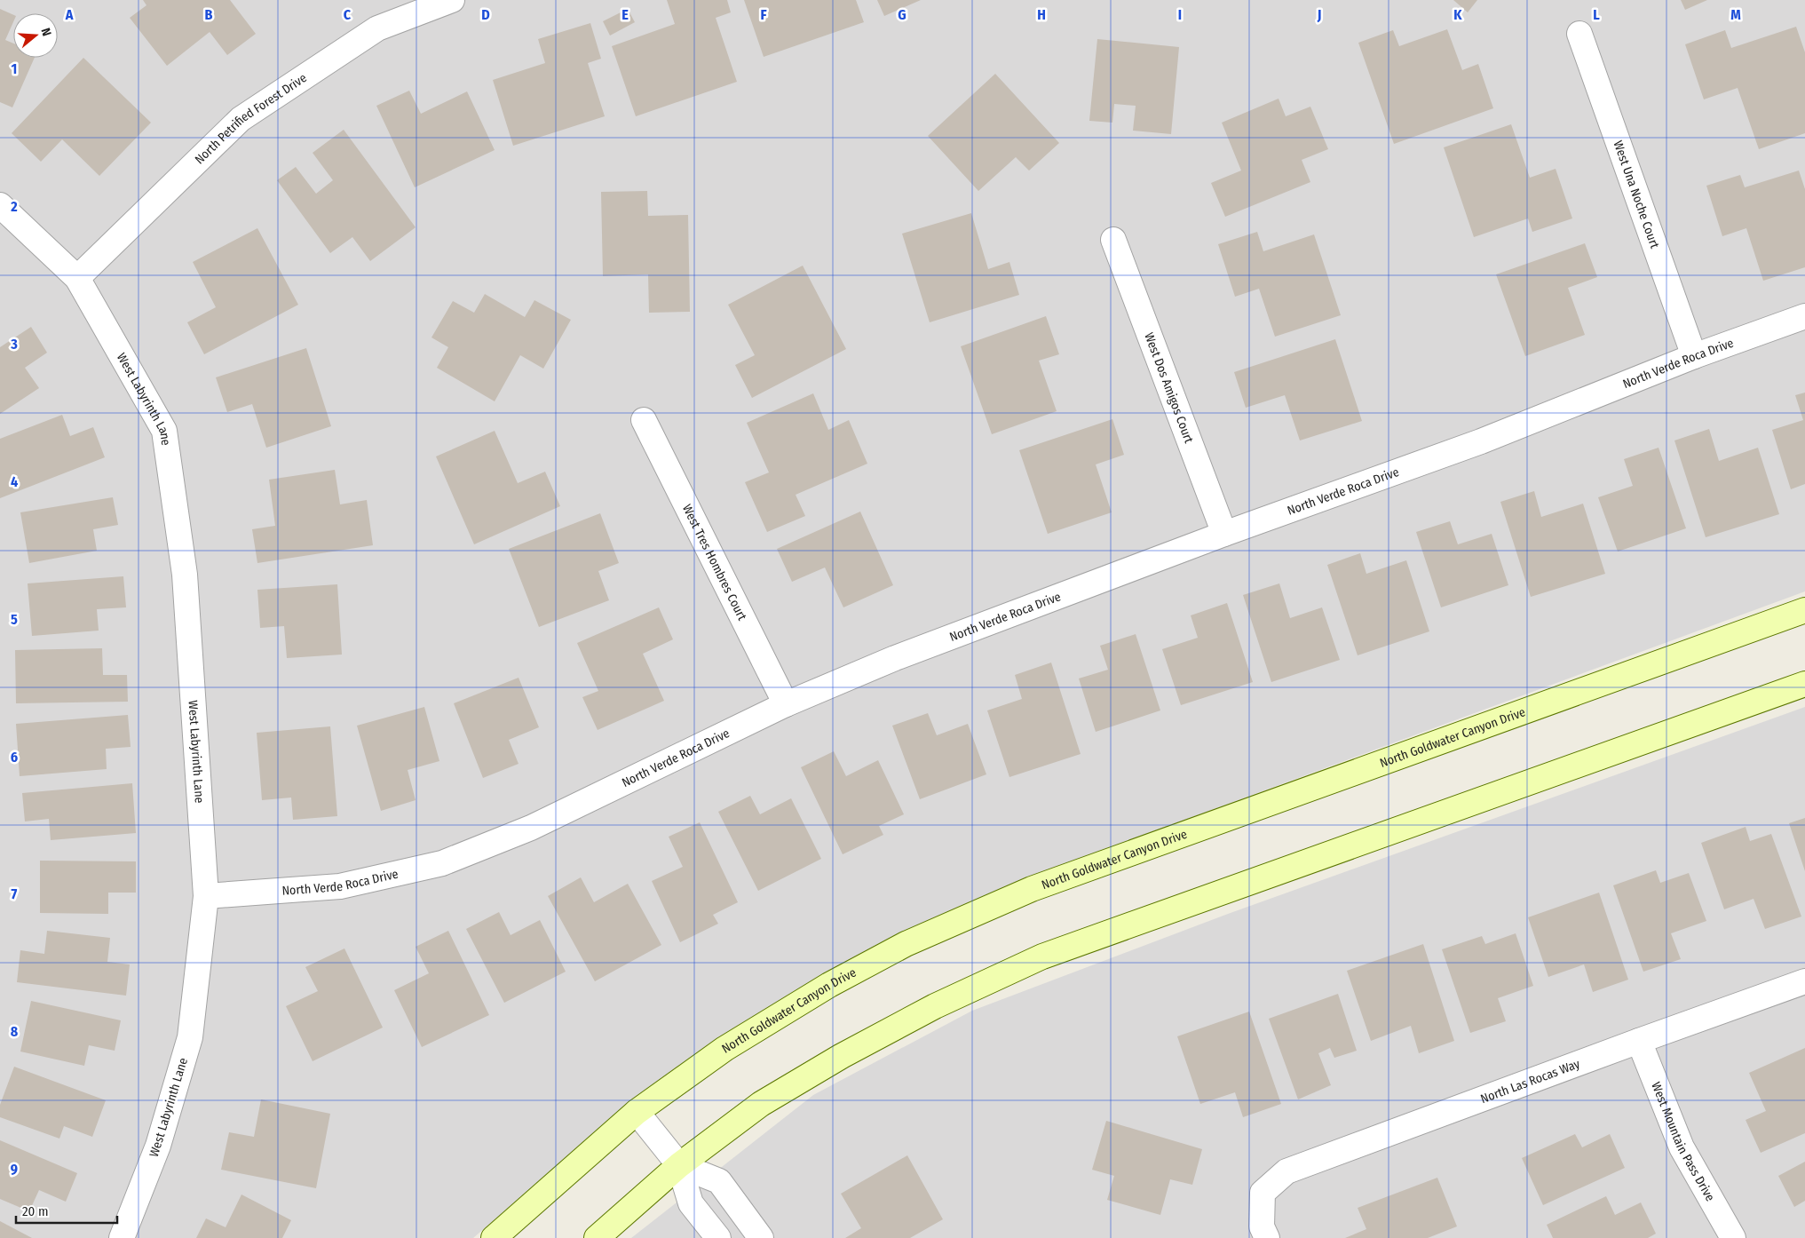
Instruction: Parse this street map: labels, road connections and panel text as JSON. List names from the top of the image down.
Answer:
{
  "streets": {
    "street": [
      "North Petrified Forest Drive",
      "West Una Noche Court",
      "North Verde Roca Drive",
      "West Dos Amigos Court",
      "West Labyrinth Lane",
      "West Tres Hombres Court",
      "North Goldwater Canyon Drive",
      "North Las Rocas Way",
      "West Mountain Pass Drive"
    ]
  },
  "crossings": [
    ["North Petrified Forest Drive", "West Labyrinth Lane"],
    ["West Una Noche Court", "North Verde Roca Drive"],
    ["North Verde Roca Drive", "West Dos Amigos Court"],
    ["North Verde Roca Drive", "West Labyrinth Lane"],
    ["North Verde Roca Drive", "West Tres Hombres Court"],
    ["North Las Rocas Way", "West Mountain Pass Drive"]
  ],
  "scale_bar": "20 m",
  "north": "right",
  "grid": {
    "columns": [
      "A",
      "B",
      "C",
      "D",
      "E",
      "F",
      "G",
      "H",
      "I",
      "J",
      "K",
      "L",
      "M"
    ],
    "rows": [
      "1",
      "2",
      "3",
      "4",
      "5",
      "6",
      "7",
      "8",
      "9"
    ]
  }
}
